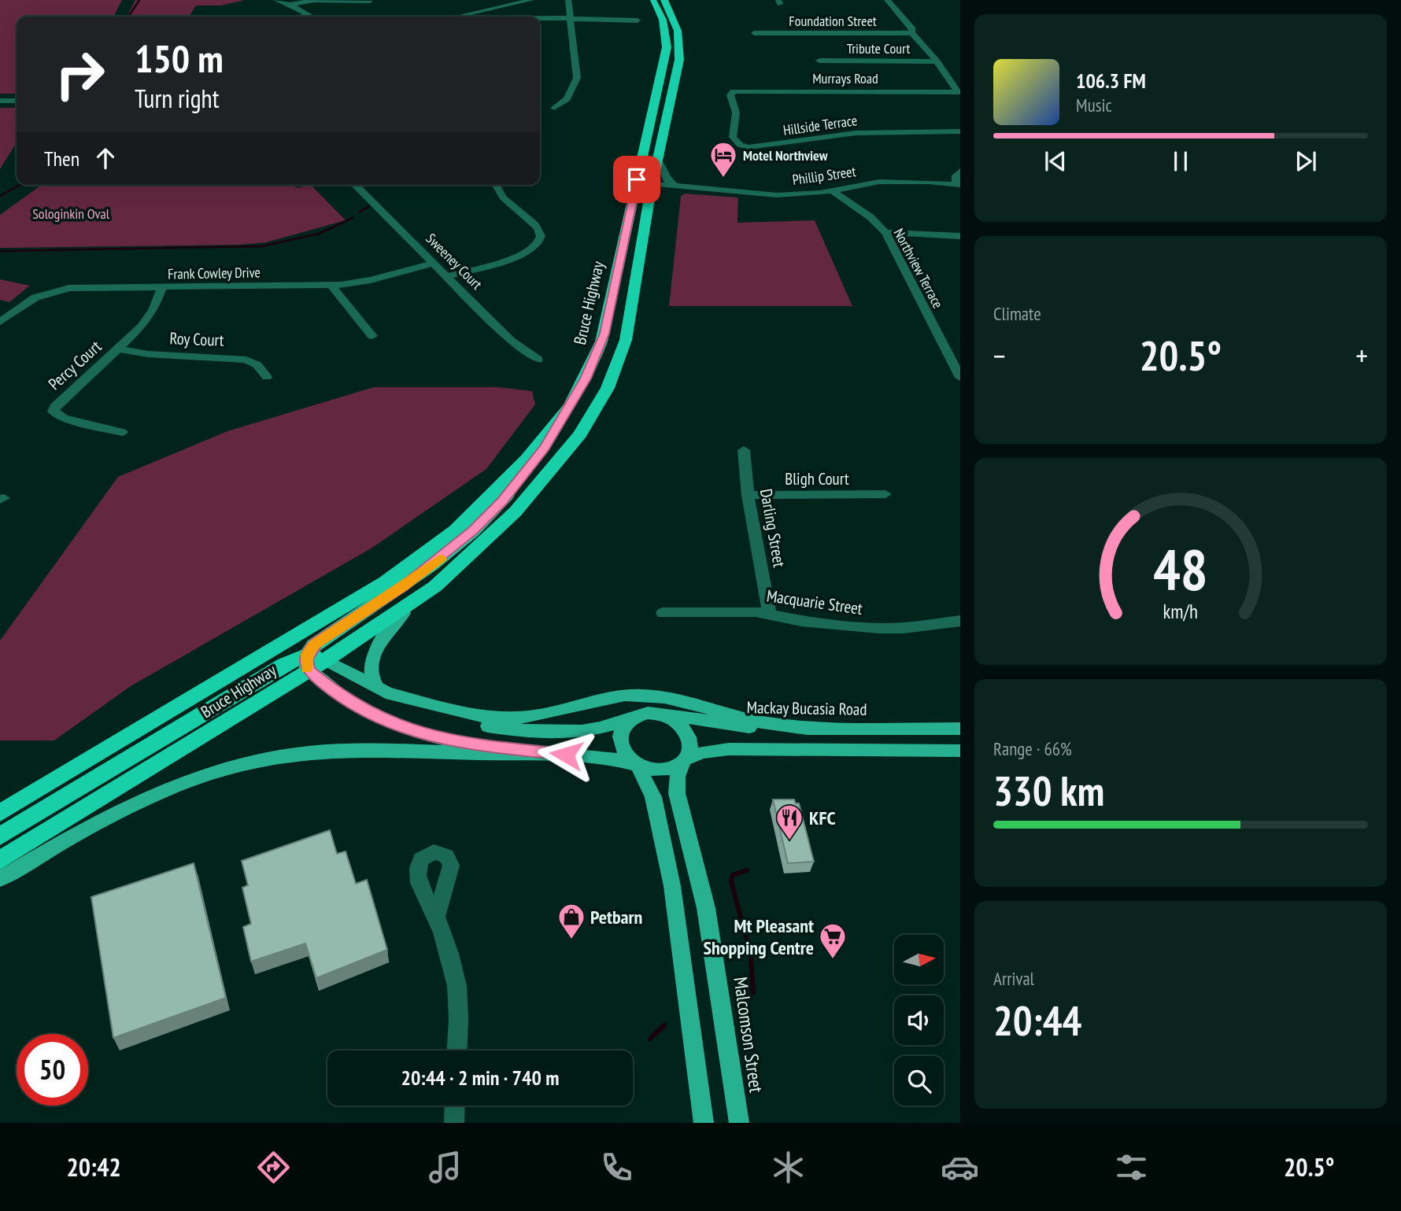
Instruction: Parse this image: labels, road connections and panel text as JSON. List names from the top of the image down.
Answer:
{
  "streets": {
    "highway": ["Bruce Highway"],
    "main road": ["Mackay Bucasia Road", "Malcomson Street"],
    "street": [
      "Foundation Street",
      "Tribute Court",
      "Murrays Road",
      "Hillside Terrace",
      "Phillip Street",
      "Sweeney Court",
      "Northview Terrace",
      "Frank Cowley Drive",
      "Roy Court",
      "Percy Court",
      "Bligh Court",
      "Darling Street",
      "Macquarie Street"
    ]
  },
  "crossings": [
    ["Murrays Road", "Hillside Terrace"],
    ["Phillip Street", "Northview Terrace"],
    ["Sweeney Court", "Frank Cowley Drive"],
    ["Frank Cowley Drive", "Percy Court"],
    ["Roy Court", "Percy Court"],
    ["Bligh Court", "Darling Street"],
    ["Darling Street", "Macquarie Street"],
    ["Mackay Bucasia Road", "Malcomson Street"]
  ],
  "parks": ["Sologinkin Oval"],
  "places": {
    "hotel": ["Motel Northview"],
    "restaurant": ["KFC"],
    "shop": ["Petbarn"],
    "supermarket": ["Mt Pleasant Shopping Centre"]
  },
  "north": "right",
  "page": {
    "turn": ["150 m", "Turn right"],
    "song": ["106.3 FM", "Music"],
    "then": "Then",
    "tile": [
      "Climate",
      ["Range · 66%", "330 km"],
      ["Arrival", "20:44"]
    ],
    "heat": ["−", "20.5°", "+"],
    "limit": "50",
    "trip": "20:44 · 2 min · 740 m",
    "tabs": ["20:42", "20.5°"],
    "gauge": ["48", "km/h"]
  }
}
